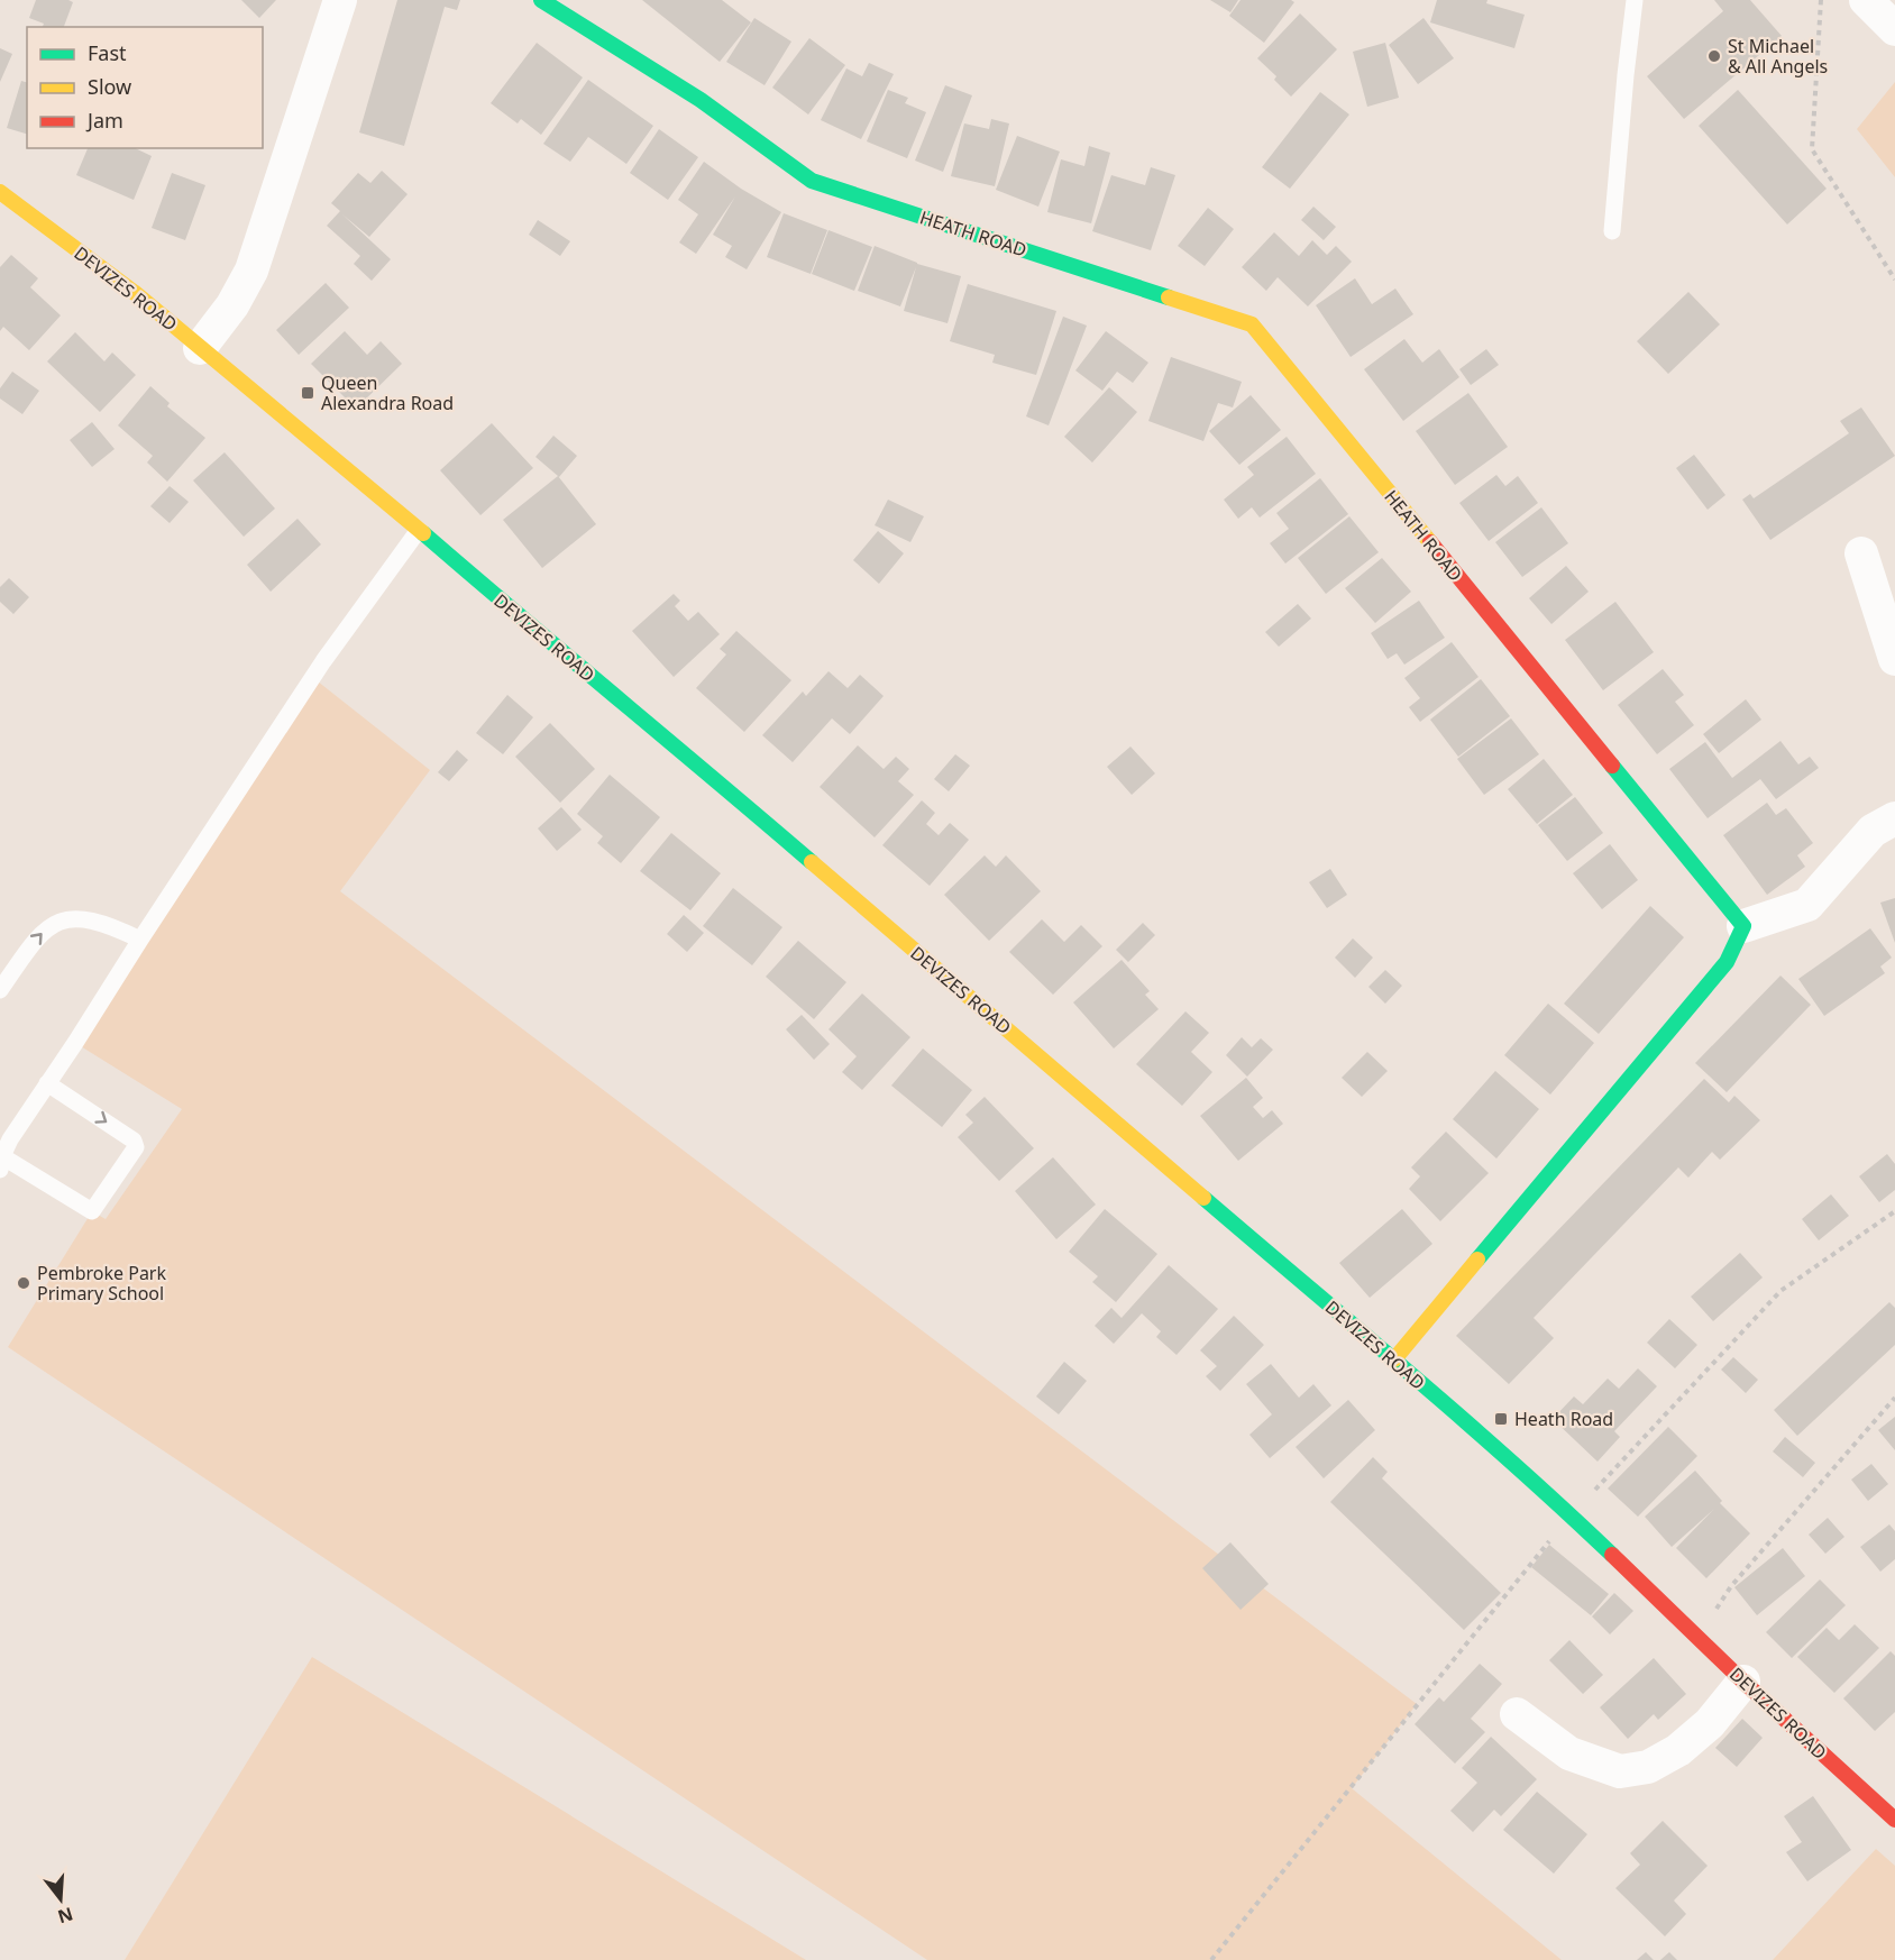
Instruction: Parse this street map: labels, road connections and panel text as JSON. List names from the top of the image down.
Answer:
{
  "streets": {
    "main road": ["HEATH ROAD", "DEVIZES ROAD"]
  },
  "places": {
    "other": ["St Michael & All Angels", "Pembroke Park Primary School"],
    "transit": ["Queen Alexandra Road", "Heath Road"]
  },
  "legend": ["Fast", "Slow", "Jam"],
  "north": "bottom"
}
